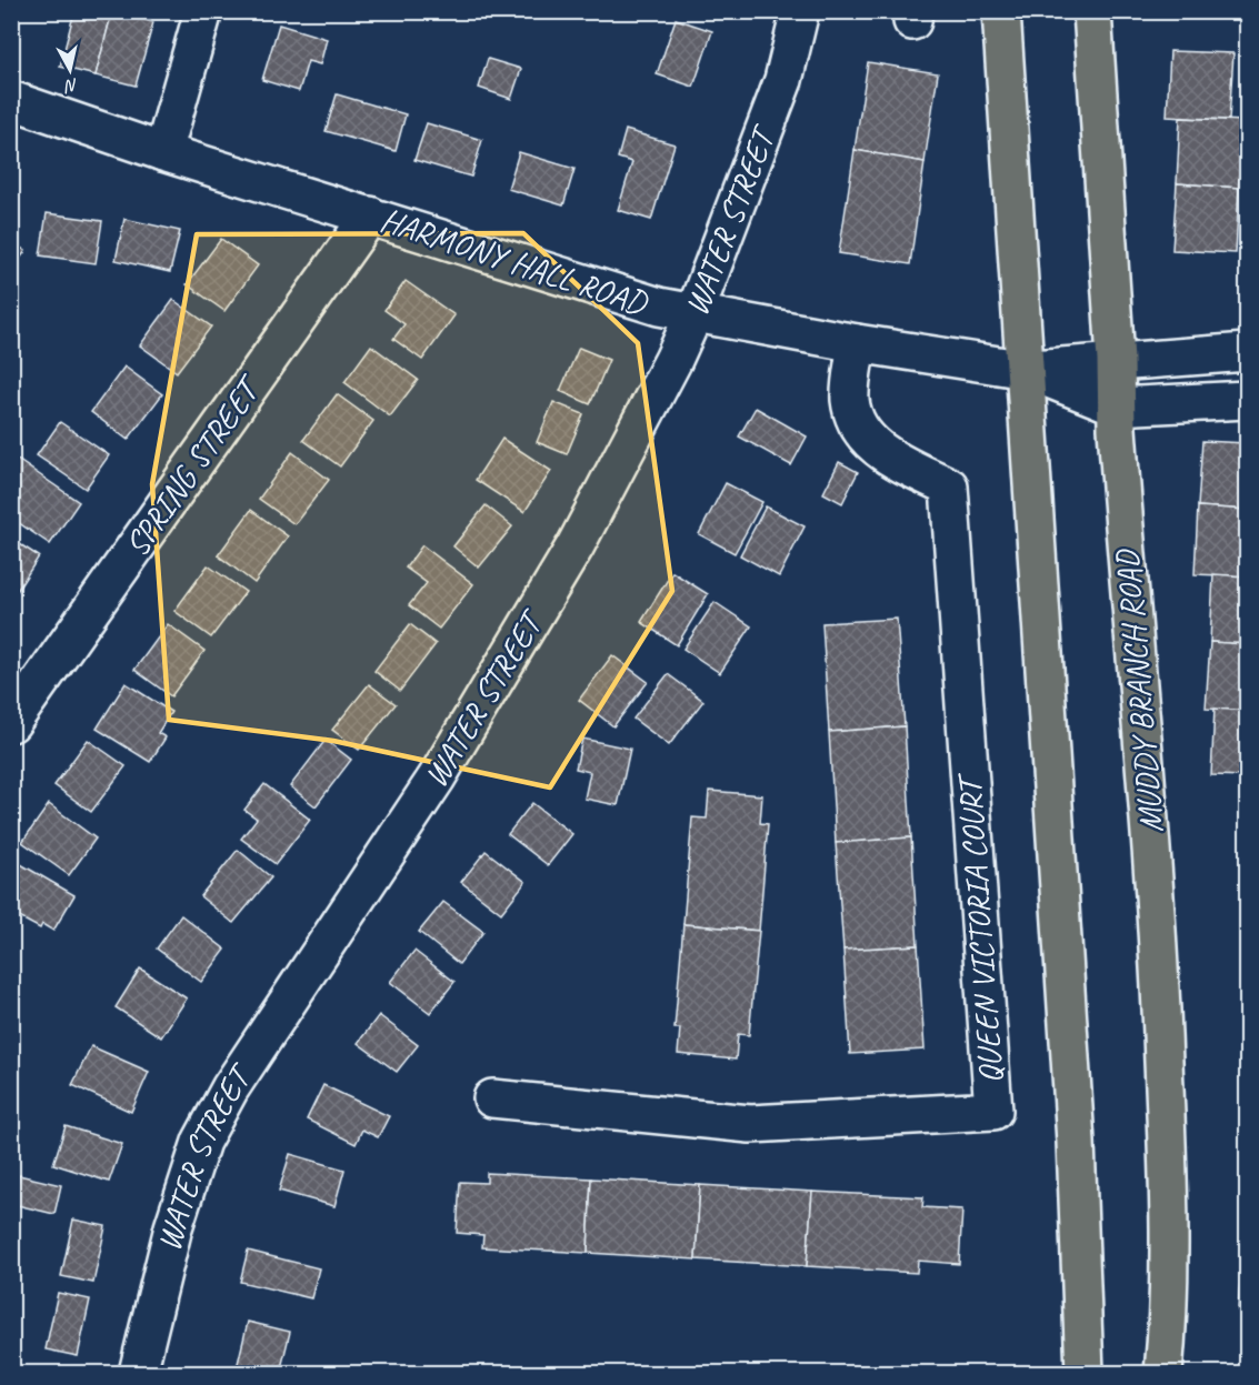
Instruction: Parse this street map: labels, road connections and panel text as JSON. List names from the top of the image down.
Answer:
{
  "streets": {
    "main road": ["MUDDY BRANCH ROAD"],
    "street": [
      "WATER STREET",
      "HARMONY HALL ROAD",
      "SPRING STREET",
      "QUEEN VICTORIA COURT"
    ]
  },
  "crossings": [
    ["WATER STREET", "HARMONY HALL ROAD"],
    ["HARMONY HALL ROAD", "SPRING STREET"],
    ["HARMONY HALL ROAD", "QUEEN VICTORIA COURT"]
  ],
  "north": "bottom"
}
